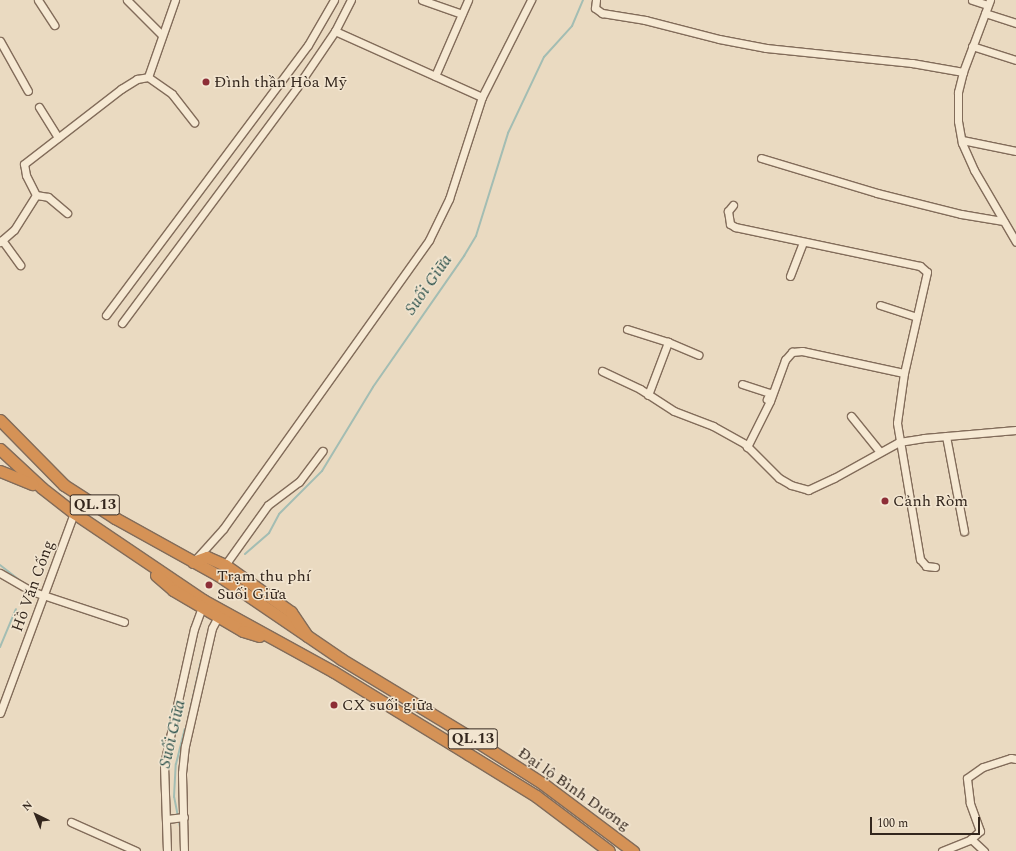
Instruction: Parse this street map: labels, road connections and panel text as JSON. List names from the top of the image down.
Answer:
{
  "streets": {
    "highway": ["QL.13", "Đại lộ Bình Dương"],
    "street": ["Hồ Văn Cống"]
  },
  "crossings": [
    ["Hồ Văn Cống", "Đại lộ Bình Dương"]
  ],
  "water": ["Suối Giữa"],
  "places": [
    "Đình thần Hòa Mỹ",
    "Cảnh Ròm",
    "Trạm thu phí Suối Giữa",
    "CX suối giữa"
  ],
  "scale_bar": "100 m",
  "north": "top left"
}
